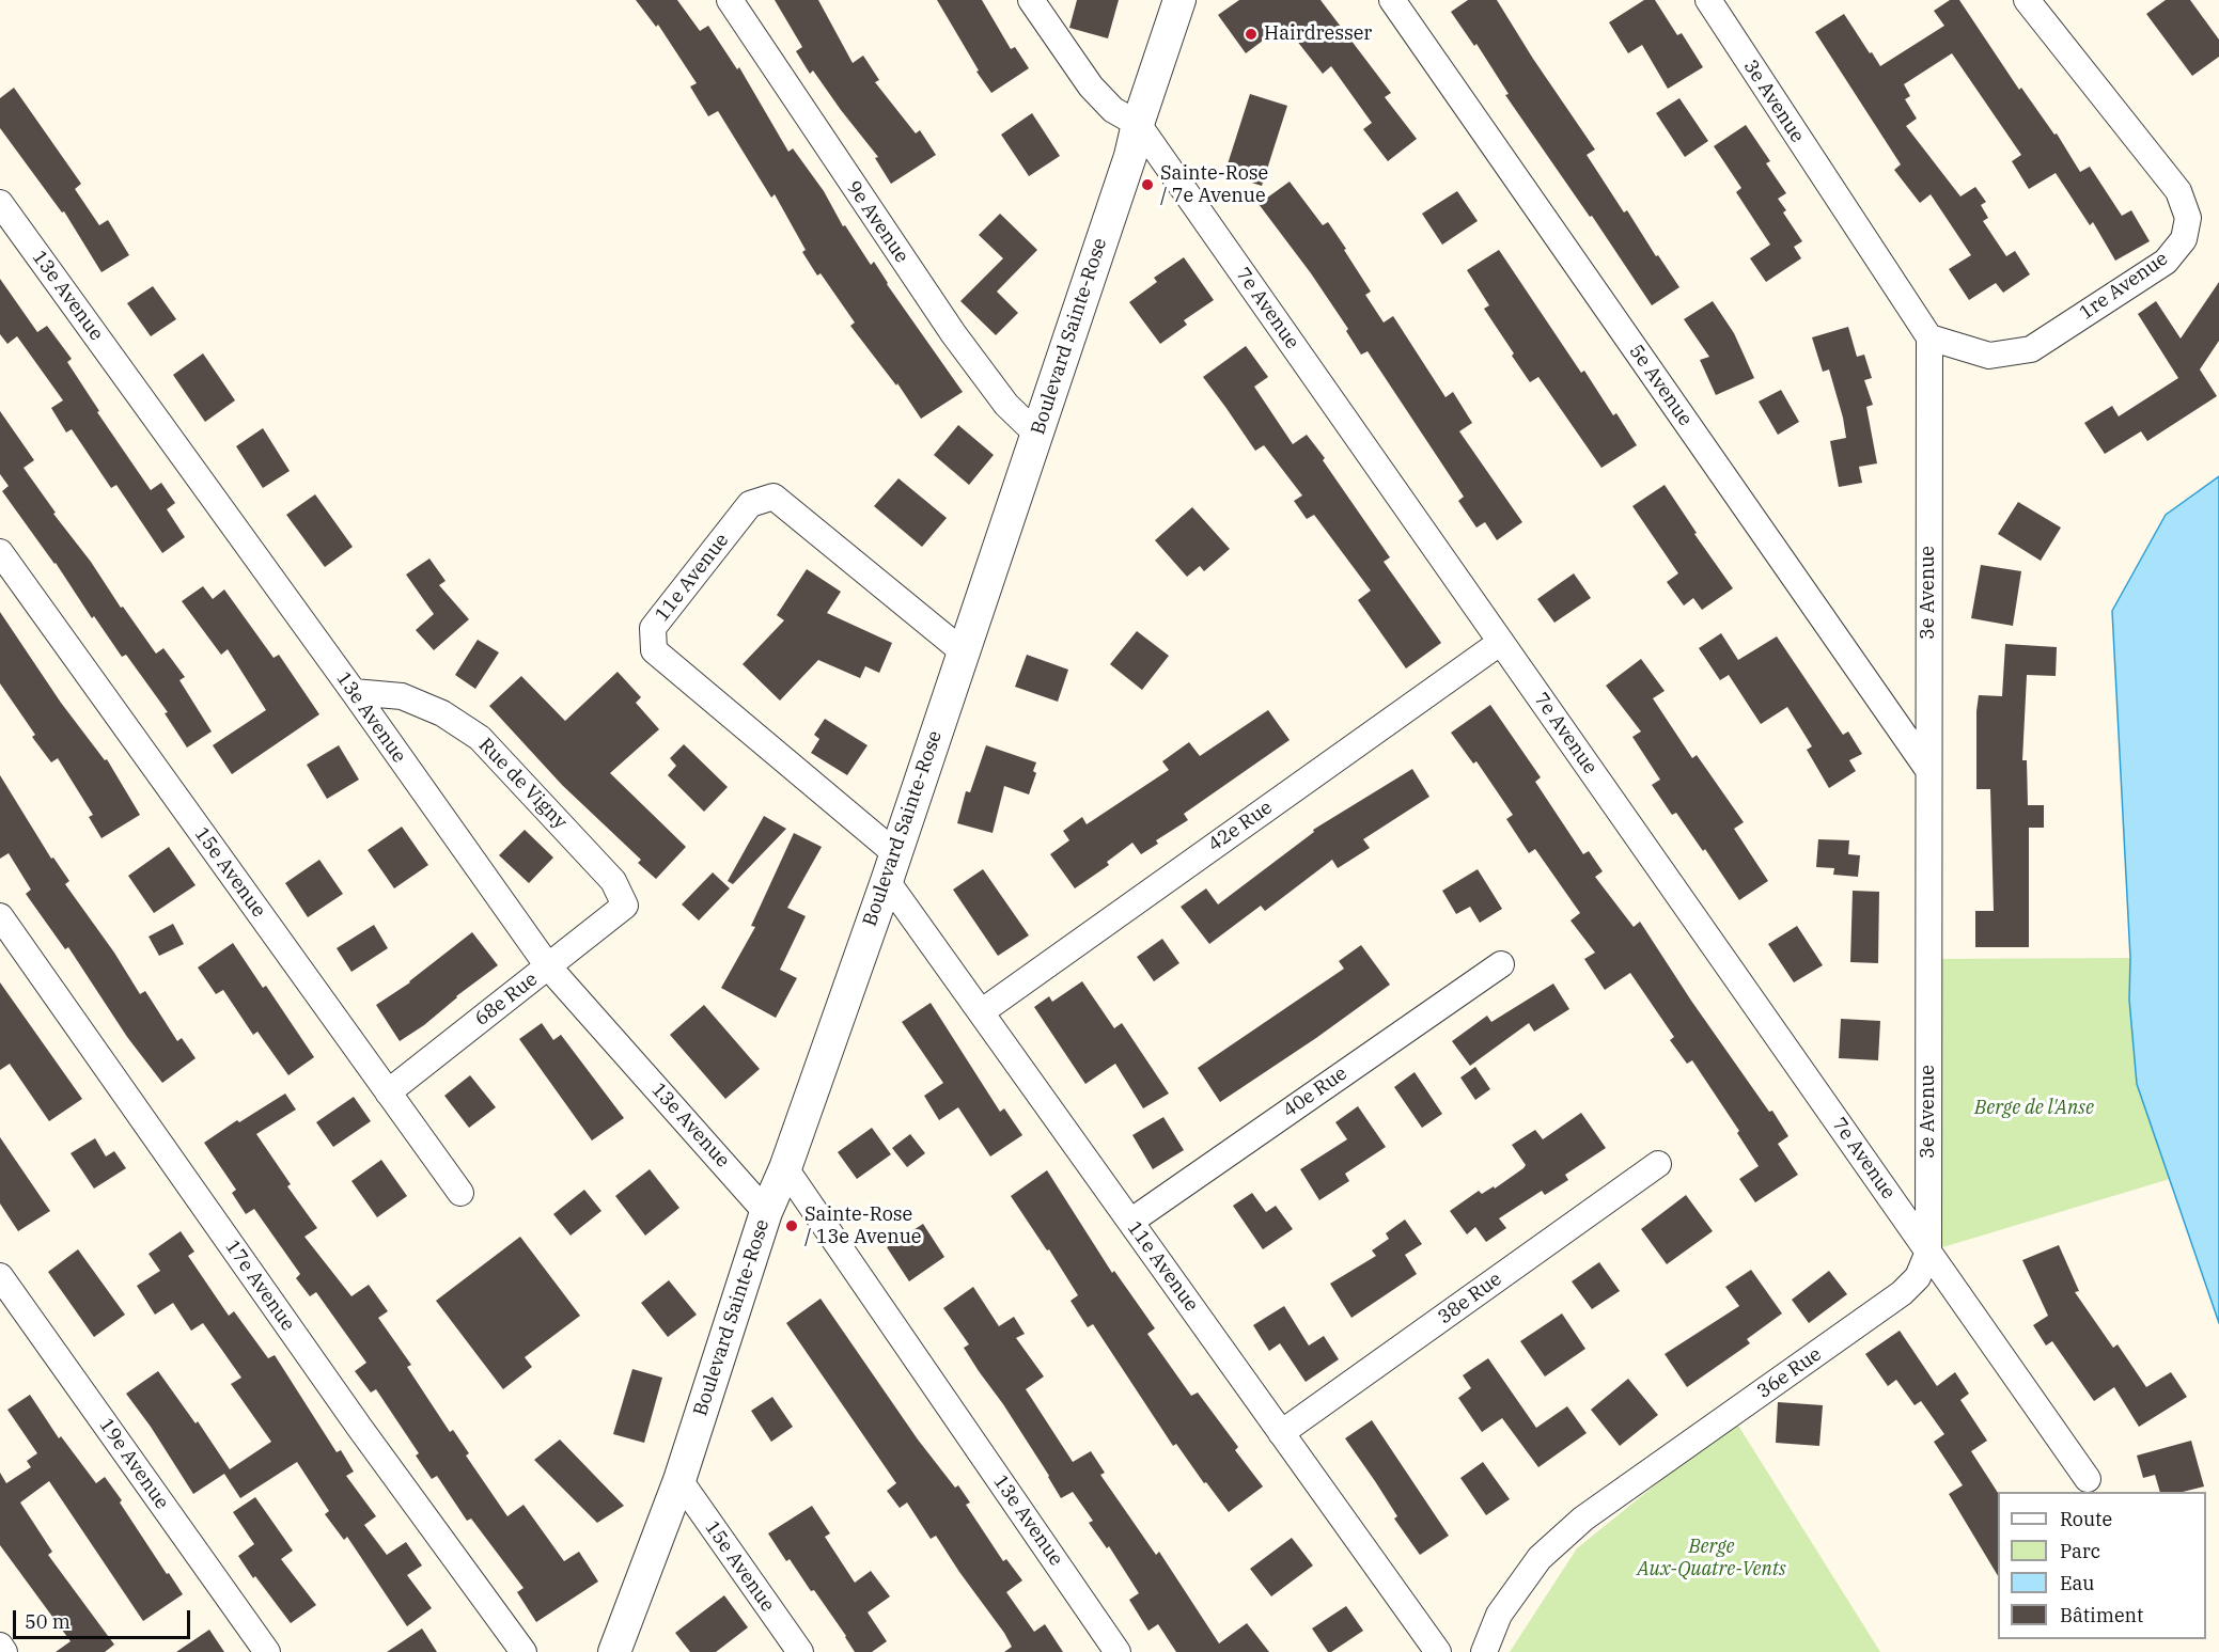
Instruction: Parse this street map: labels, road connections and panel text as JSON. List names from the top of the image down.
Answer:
{
  "streets": {
    "street": [
      "3e Avenue",
      "9e Avenue",
      "1re Avenue",
      "13e Avenue",
      "7e Avenue",
      "Boulevard Sainte-Rose",
      "5e Avenue",
      "11e Avenue",
      "Rue de Vigny",
      "42e Rue",
      "15e Avenue",
      "68e Rue",
      "40e Rue",
      "17e Avenue",
      "38e Rue",
      "36e Rue",
      "19e Avenue"
    ]
  },
  "crossings": [
    ["3e Avenue", "1re Avenue"],
    ["3e Avenue", "7e Avenue"],
    ["3e Avenue", "5e Avenue"],
    ["3e Avenue", "36e Rue"],
    ["9e Avenue", "Boulevard Sainte-Rose"],
    ["13e Avenue", "Boulevard Sainte-Rose"],
    ["13e Avenue", "Rue de Vigny"],
    ["13e Avenue", "68e Rue"],
    ["7e Avenue", "Boulevard Sainte-Rose"],
    ["7e Avenue", "42e Rue"],
    ["7e Avenue", "36e Rue"],
    ["Boulevard Sainte-Rose", "11e Avenue"],
    ["Boulevard Sainte-Rose", "15e Avenue"],
    ["11e Avenue", "42e Rue"],
    ["11e Avenue", "40e Rue"],
    ["11e Avenue", "38e Rue"],
    ["Rue de Vigny", "68e Rue"],
    ["15e Avenue", "68e Rue"]
  ],
  "parks": ["Berge de l'Anse", "Berge Aux-Quatre-Vents"],
  "places": ["Hairdresser", "Sainte-Rose / 7e Avenue", "Sainte-Rose / 13e Avenue"],
  "legend": [
    "Route",
    "Parc",
    "Eau",
    "Bâtiment"
  ],
  "scale_bar": "50 m"
}
